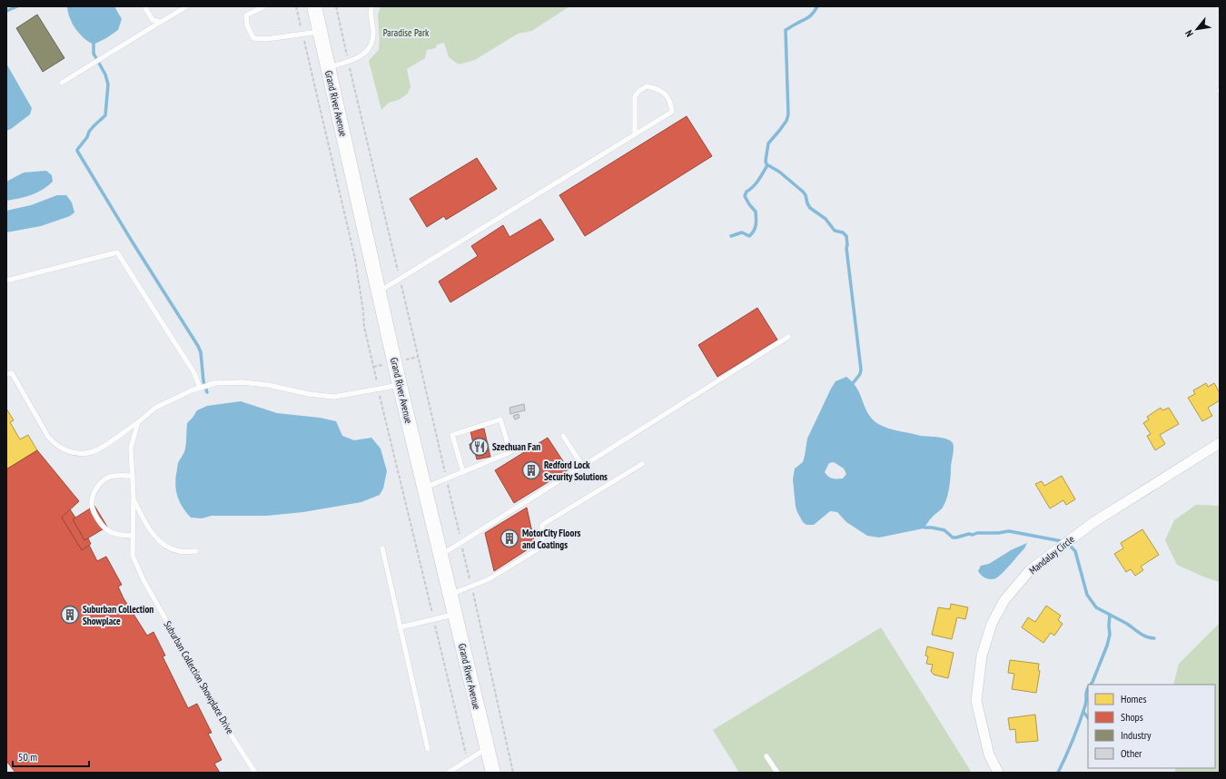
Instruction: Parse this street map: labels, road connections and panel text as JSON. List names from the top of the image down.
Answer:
{
  "streets": {
    "main road": ["Grand River Avenue"],
    "street": ["Mandalay Circle"],
    "lane": ["Suburban Collection Showplace Drive"]
  },
  "parks": ["Paradise Park"],
  "places": {
    "restaurant": ["Szechuan Fan"],
    "building": ["Redford Lock Security Solutions", "MotorCity Floors and Coatings", "Suburban Collection Showplace"]
  },
  "legend": [
    "Homes",
    "Shops",
    "Industry",
    "Other"
  ],
  "scale_bar": "50 m",
  "north": "bottom left"
}
